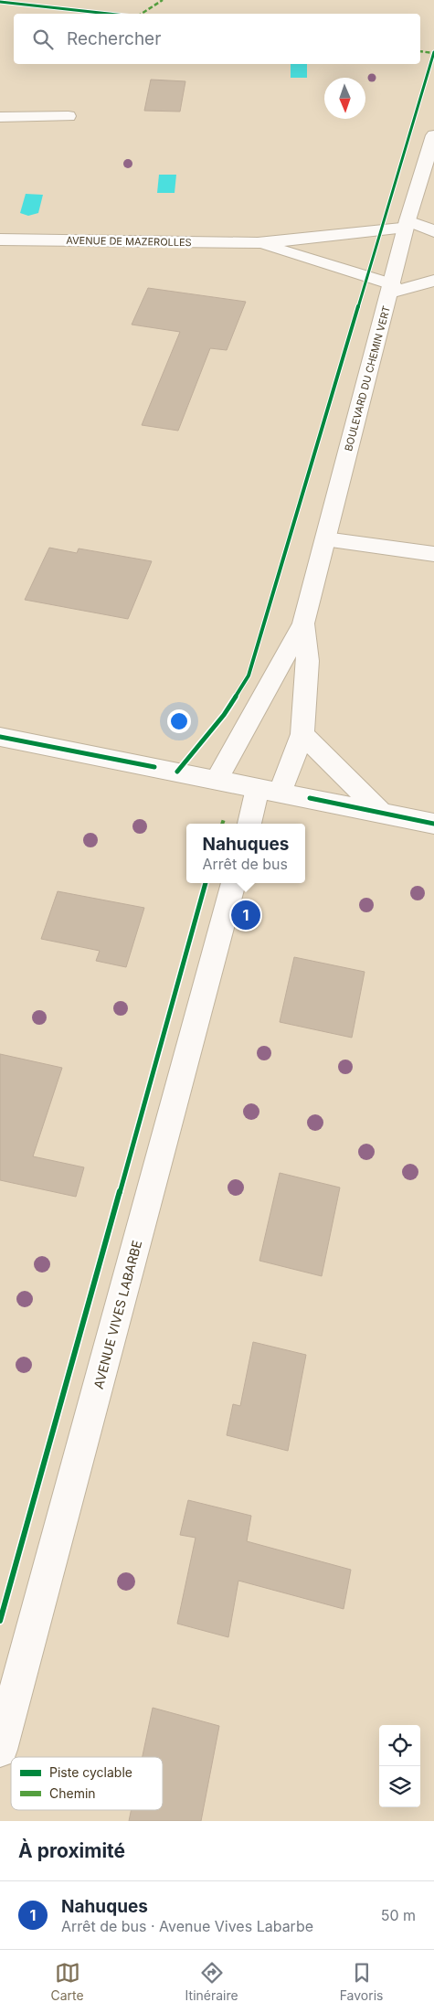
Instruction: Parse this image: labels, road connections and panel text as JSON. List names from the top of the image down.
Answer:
{
  "streets": {
    "street": ["AVENUE DE MAZEROLLES", "BOULEVARD DU CHEMIN VERT", "AVENUE VIVES LABARBE"]
  },
  "crossings": [
    ["AVENUE DE MAZEROLLES", "BOULEVARD DU CHEMIN VERT"]
  ],
  "legend": ["Piste cyclable", "Chemin"],
  "north": "bottom",
  "page": {
    "search": "Rechercher",
    "popup": ["Nahuques", "Arrêt de bus"],
    "pins": "1",
    "heading": "À proximité",
    "list": [
      {
        "mark": "1",
        "name": "Nahuques",
        "note": "Arrêt de bus · Avenue Vives Labarbe",
        "value": "50 m"
      }
    ],
    "nav": ["Carte", "Itinéraire", "Favoris"]
  }
}
